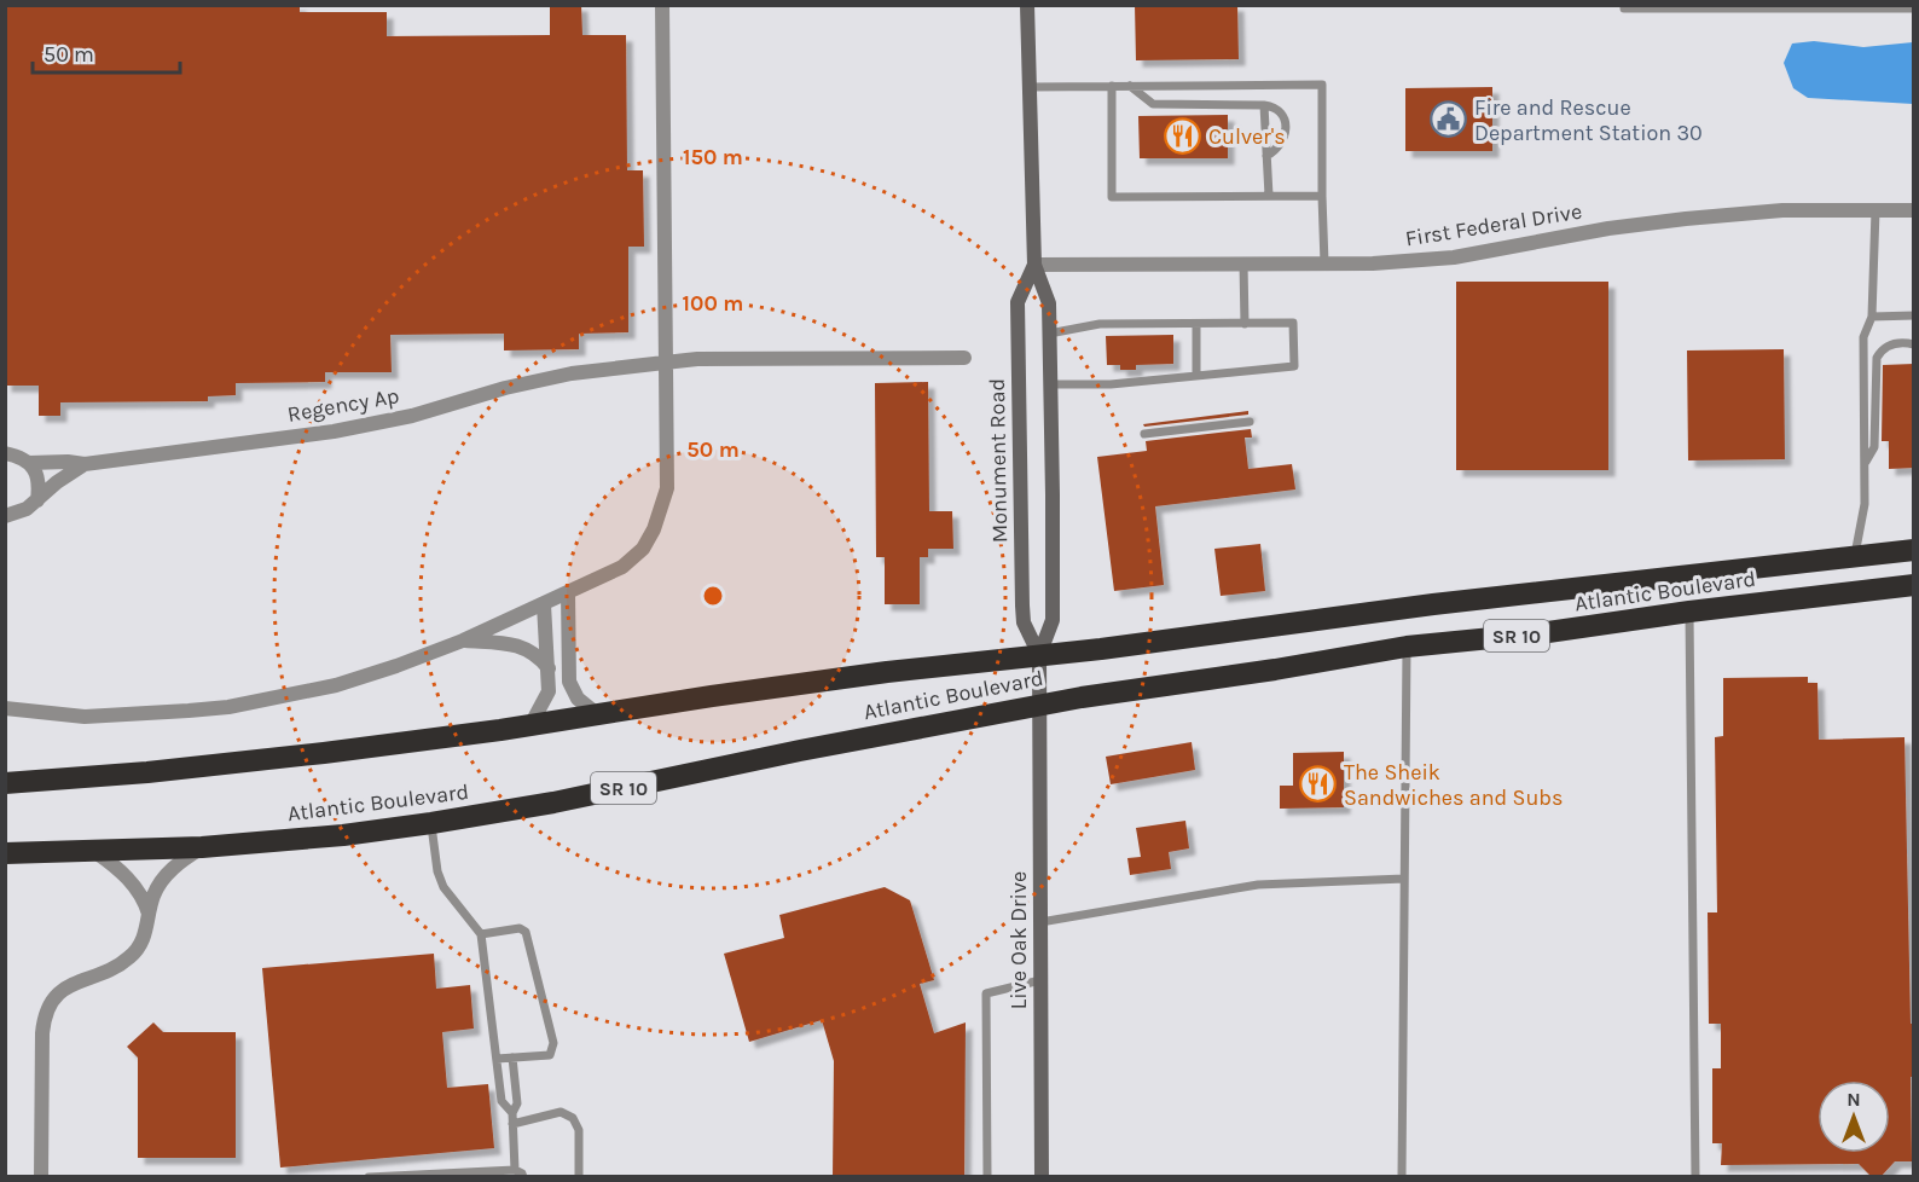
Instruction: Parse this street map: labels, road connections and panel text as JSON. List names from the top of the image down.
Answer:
{
  "streets": {
    "highway": ["Atlantic Boulevard", "SR 10"],
    "main road": ["Monument Road", "Live Oak Drive"],
    "street": ["First Federal Drive", "Regency Ap"]
  },
  "crossings": [
    ["First Federal Drive", "Monument Road"],
    ["Monument Road", "Atlantic Boulevard"],
    ["Monument Road", "Live Oak Drive"],
    ["Atlantic Boulevard", "Live Oak Drive"]
  ],
  "places": {
    "public building": ["Fire and Rescue Department Station 30"],
    "restaurant": ["Culver's", "The Sheik Sandwiches and Subs"]
  },
  "scale_bar": "50 m",
  "north": "top",
  "rings": ["150 m", "100 m", "50 m"]
}
